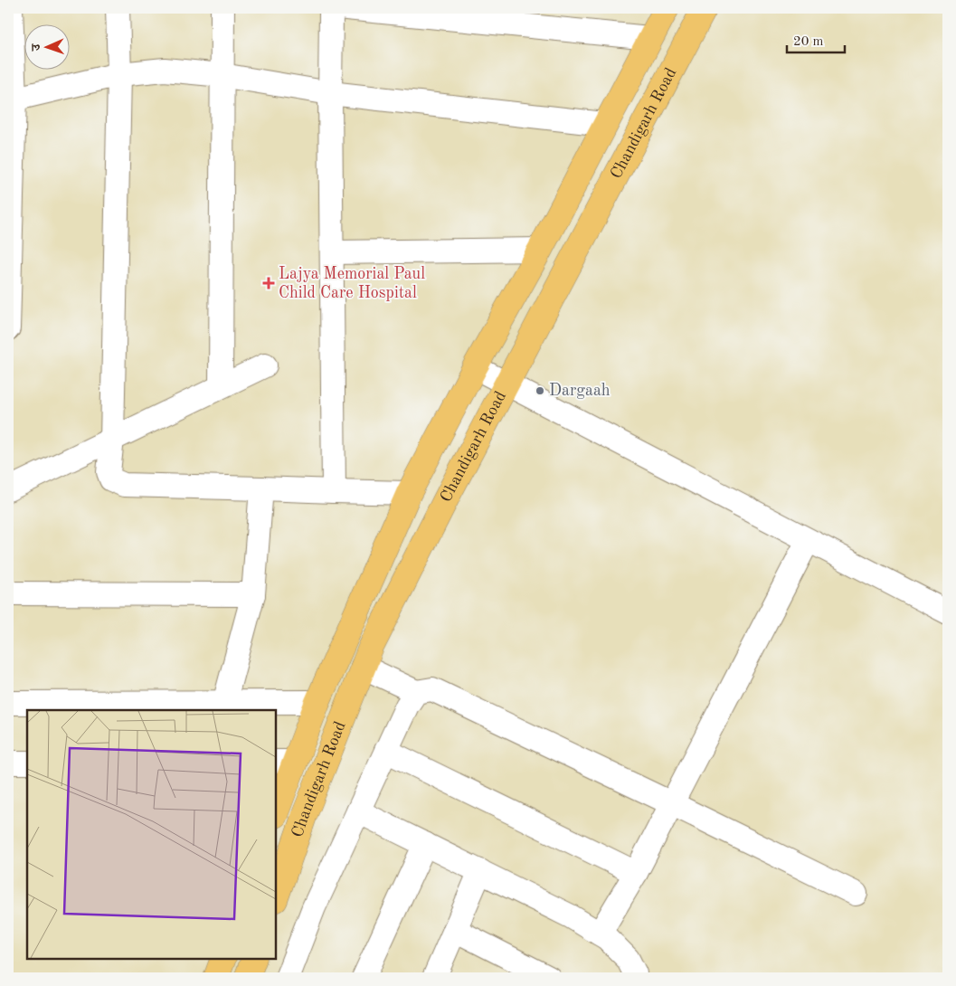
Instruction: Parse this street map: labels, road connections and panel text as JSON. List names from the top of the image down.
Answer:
{
  "streets": {
    "main road": ["Chandigarh Road"]
  },
  "places": {
    "health": ["Lajya Memorial Paul Child Care Hospital"],
    "other": ["Dargaah"]
  },
  "scale_bar": "20 m",
  "north": "left"
}
